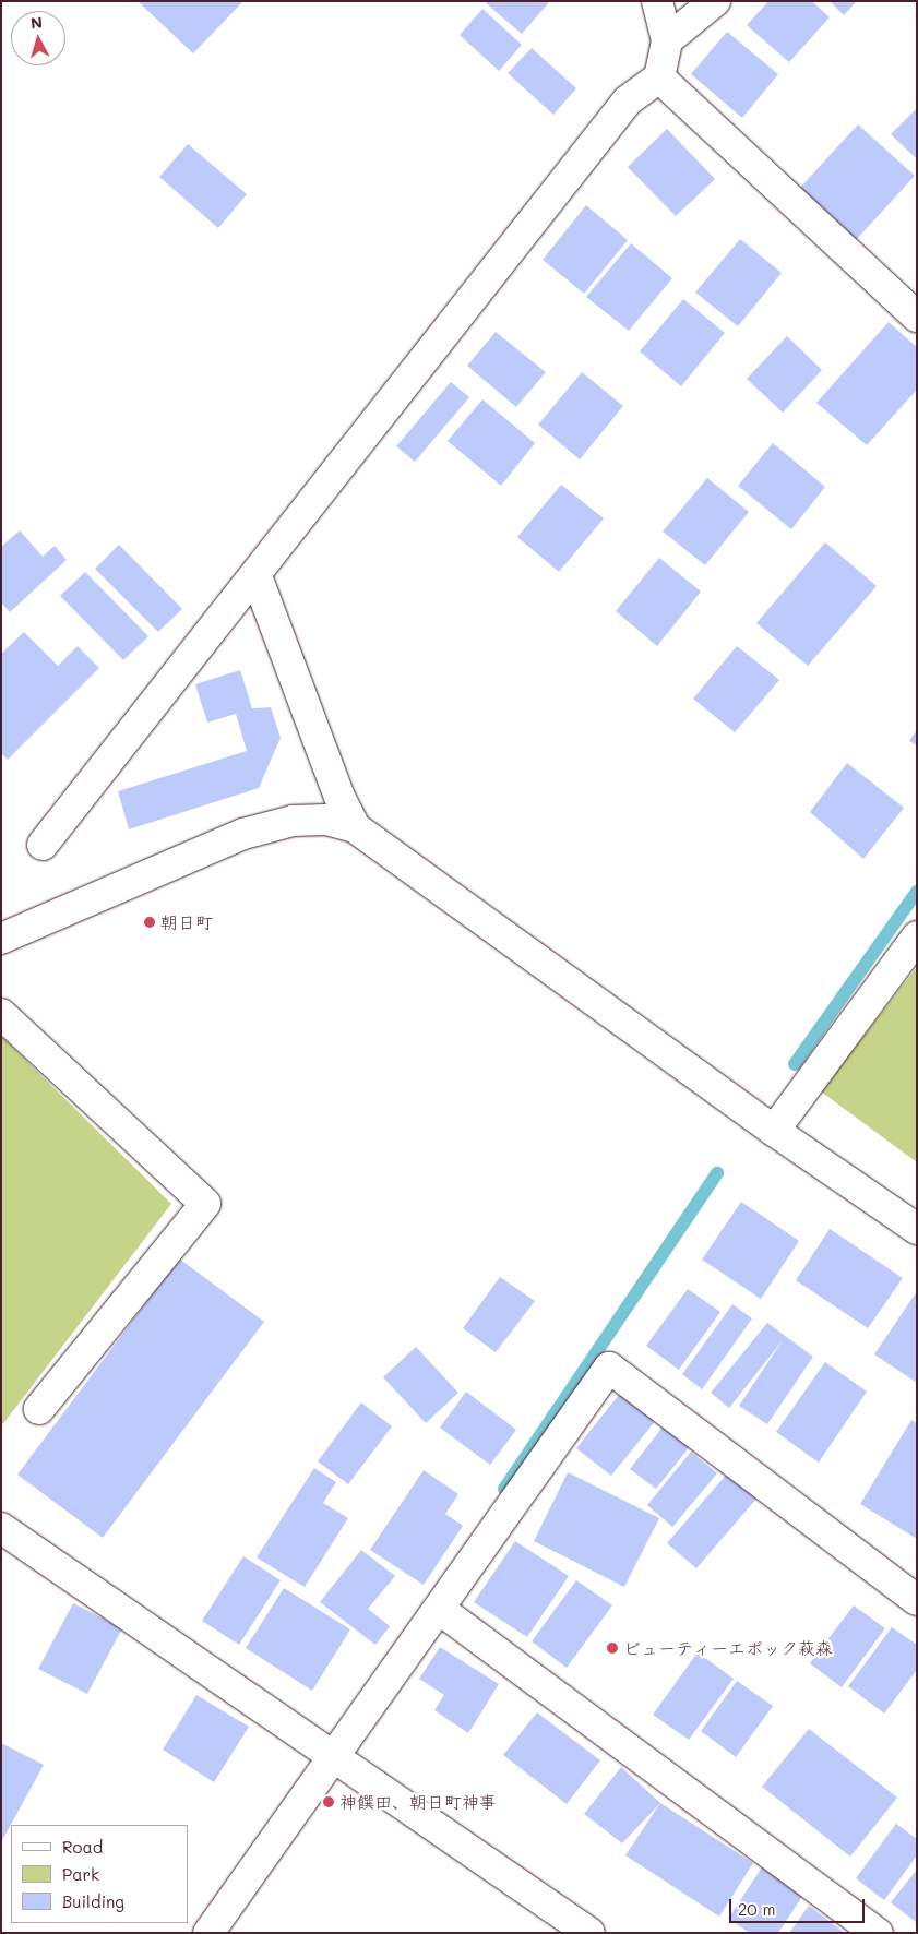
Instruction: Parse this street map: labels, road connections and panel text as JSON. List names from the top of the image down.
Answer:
{
  "places": ["朝日町", "ビューティーエポック萩森", "神饌田、朝日町神事"],
  "legend": ["Road", "Park", "Building"],
  "scale_bar": "20 m",
  "north": "top"
}
